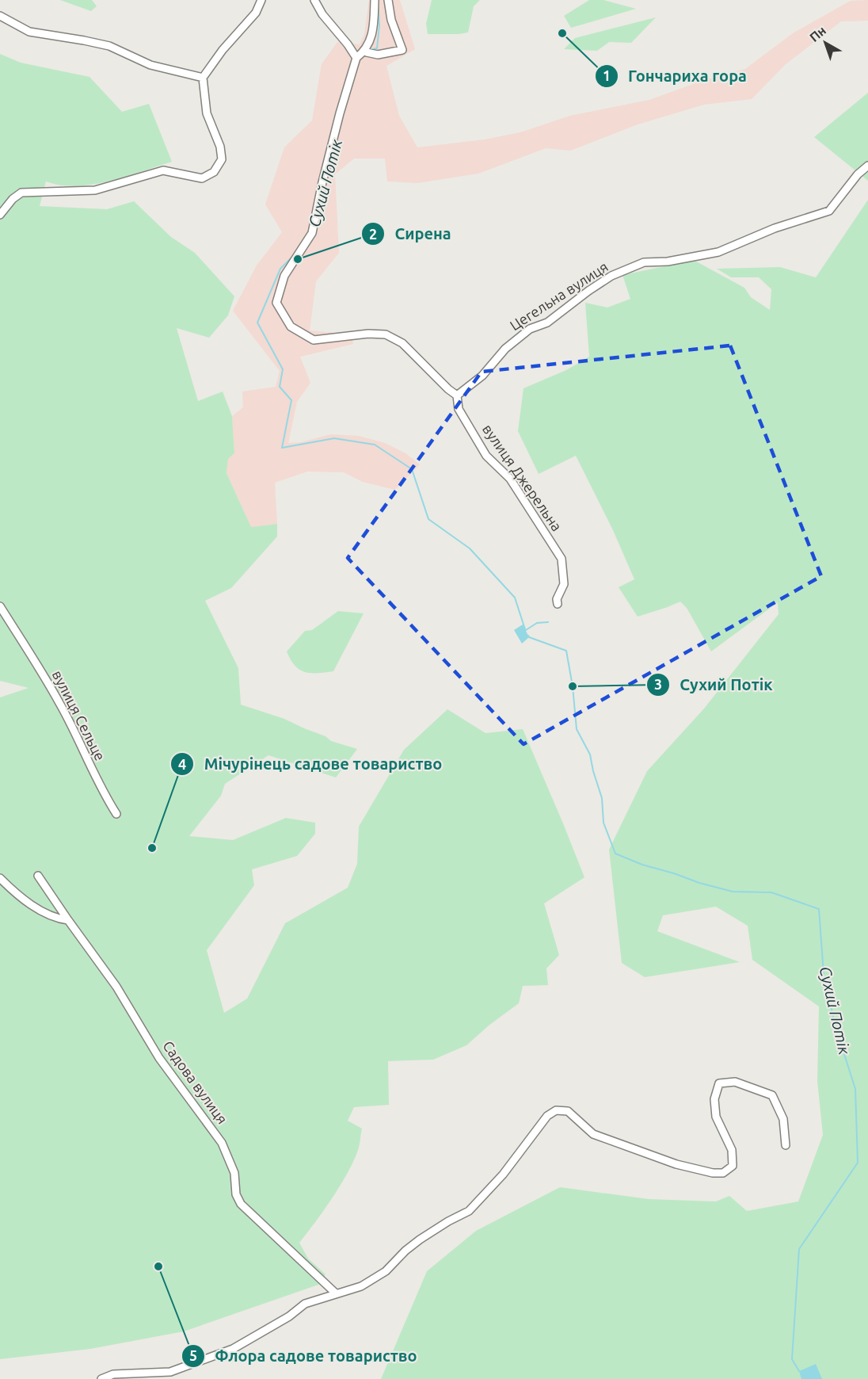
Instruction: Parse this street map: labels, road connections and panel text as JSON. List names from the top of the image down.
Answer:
{
  "streets": {
    "street": [
      "Цегельна вулиця",
      "вулиця Джерельна",
      "вулиця Сельце",
      "Садова вулиця"
    ]
  },
  "crossings": [
    ["Цегельна вулиця", "вулиця Джерельна"]
  ],
  "water": ["Сухий Потік"],
  "places": [
    "Гончариха гора",
    "Сирена",
    "Сухий Потік",
    "Мічурінець садове товариство",
    "Флора садове товариство"
  ],
  "north": "top left"
}
